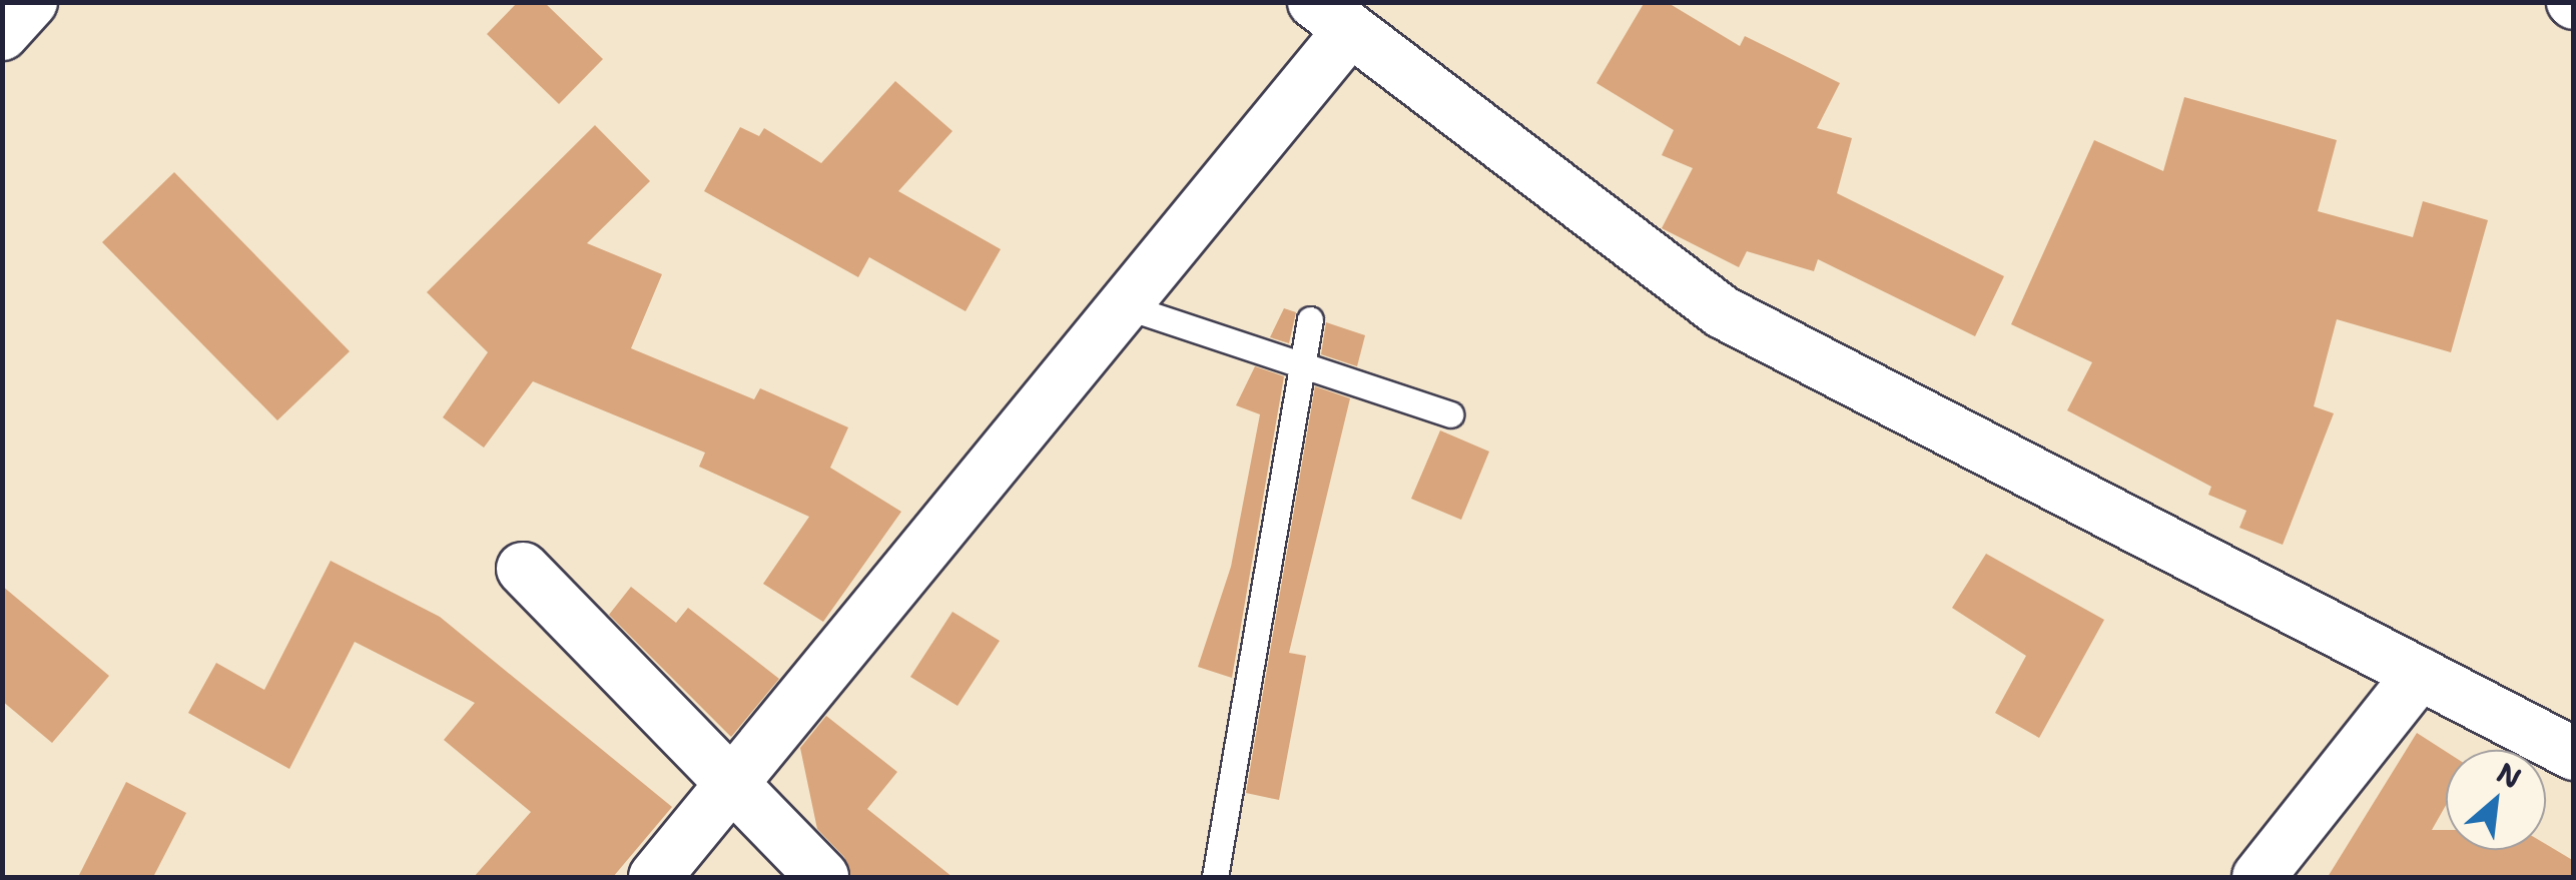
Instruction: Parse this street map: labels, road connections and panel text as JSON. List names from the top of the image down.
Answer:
{
  "north": "top right"
}
